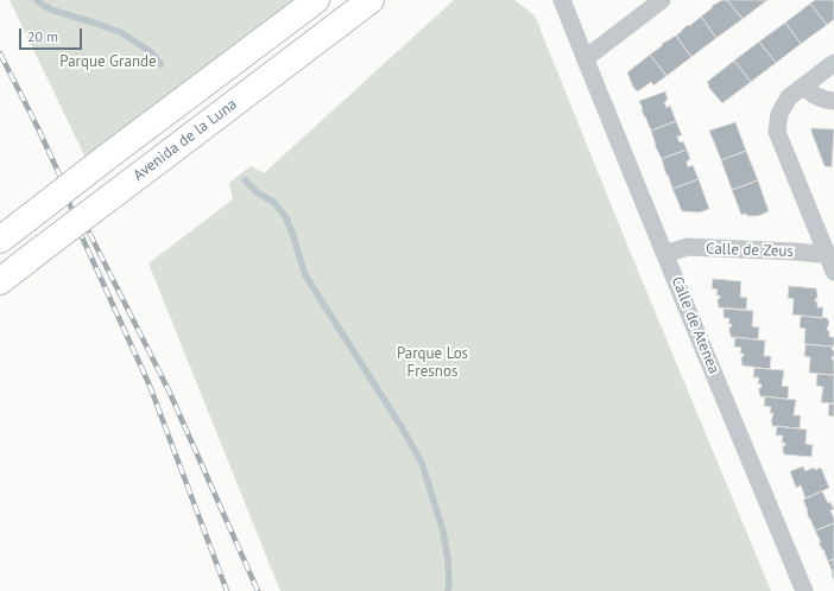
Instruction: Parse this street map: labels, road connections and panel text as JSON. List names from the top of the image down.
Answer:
{
  "streets": {
    "main road": ["Avenida de la Luna"],
    "street": ["Calle de Zeus", "Calle de Atenea"]
  },
  "crossings": [
    ["Calle de Zeus", "Calle de Atenea"]
  ],
  "parks": ["Parque Grande", "Parque Los Fresnos"],
  "scale_bar": "20 m"
}
